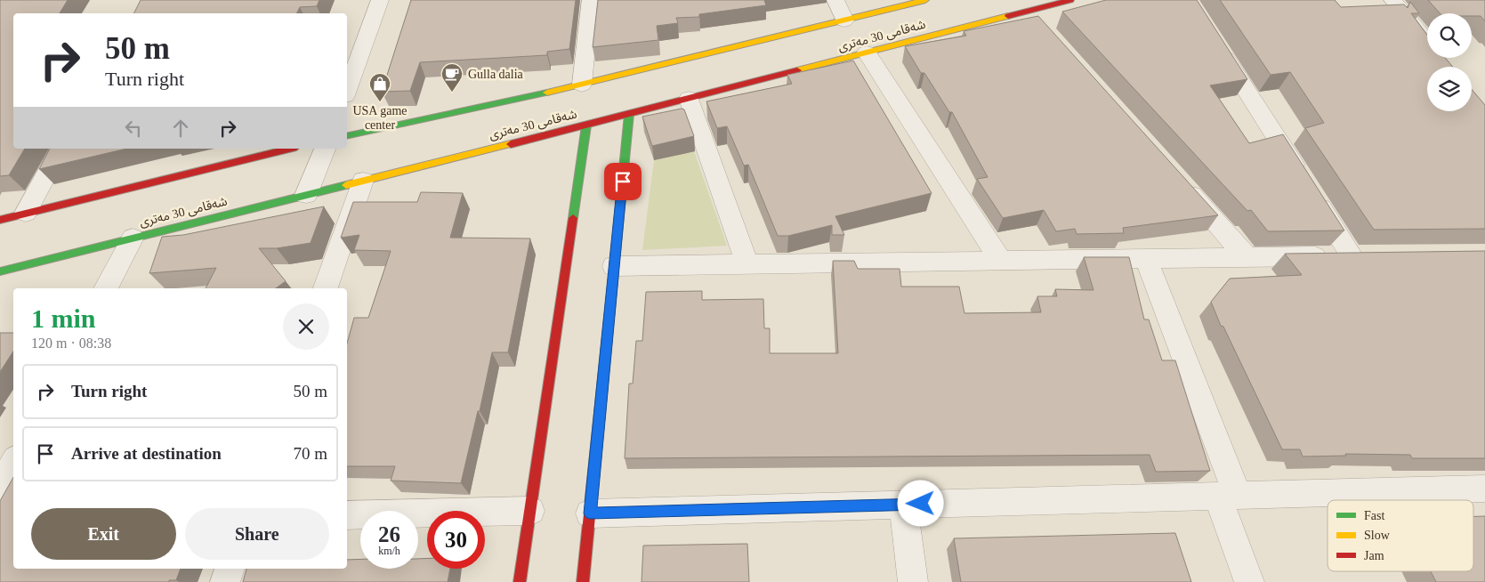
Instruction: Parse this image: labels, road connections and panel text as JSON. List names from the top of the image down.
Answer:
{
  "streets": {
    "main road": ["شەقامی 30 مەتری"]
  },
  "places": {
    "cafe": ["Gulla dalia"],
    "shop": ["USA game center"]
  },
  "legend": ["Fast", "Slow", "Jam"],
  "page": {
    "turn": ["50 m", "Turn right"],
    "heading": ["1 min", "120 m · 08:38"],
    "list": [
      {
        "name": "Turn right",
        "value": "50 m"
      },
      {
        "name": "Arrive at destination",
        "value": "70 m"
      }
    ],
    "buttons": ["Exit", "Share"],
    "speed": "26 km/h",
    "limit": "30"
  }
}
